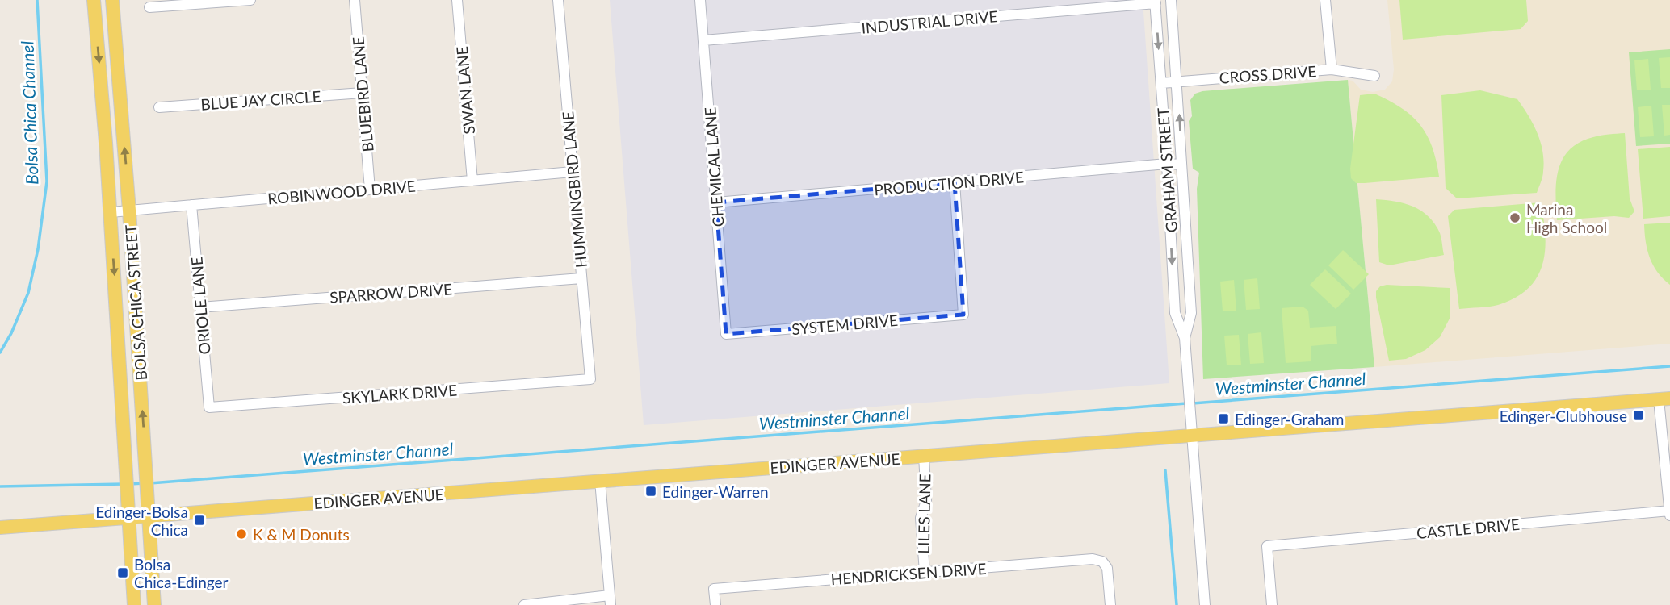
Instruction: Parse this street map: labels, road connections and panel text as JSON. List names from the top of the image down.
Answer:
{
  "streets": {
    "main road": ["BOLSA CHICA STREET", "EDINGER AVENUE"],
    "street": [
      "INDUSTRIAL DRIVE",
      "CROSS DRIVE",
      "SWAN LANE",
      "BLUEBIRD LANE",
      "BLUE JAY CIRCLE",
      "CHEMICAL LANE",
      "GRAHAM STREET",
      "PRODUCTION DRIVE",
      "HUMMINGBIRD LANE",
      "ROBINWOOD DRIVE",
      "SPARROW DRIVE",
      "ORIOLE LANE",
      "SYSTEM DRIVE",
      "SKYLARK DRIVE",
      "LILES LANE",
      "CASTLE DRIVE",
      "HENDRICKSEN DRIVE"
    ]
  },
  "crossings": [
    ["INDUSTRIAL DRIVE", "CHEMICAL LANE"],
    ["INDUSTRIAL DRIVE", "GRAHAM STREET"],
    ["CROSS DRIVE", "GRAHAM STREET"],
    ["SWAN LANE", "ROBINWOOD DRIVE"],
    ["BLUEBIRD LANE", "BLUE JAY CIRCLE"],
    ["BLUEBIRD LANE", "ROBINWOOD DRIVE"],
    ["CHEMICAL LANE", "PRODUCTION DRIVE"],
    ["CHEMICAL LANE", "SYSTEM DRIVE"],
    ["GRAHAM STREET", "PRODUCTION DRIVE"],
    ["GRAHAM STREET", "EDINGER AVENUE"],
    ["PRODUCTION DRIVE", "SYSTEM DRIVE"],
    ["HUMMINGBIRD LANE", "ROBINWOOD DRIVE"],
    ["HUMMINGBIRD LANE", "SPARROW DRIVE"],
    ["HUMMINGBIRD LANE", "SKYLARK DRIVE"],
    ["ROBINWOOD DRIVE", "BOLSA CHICA STREET"],
    ["ROBINWOOD DRIVE", "ORIOLE LANE"],
    ["SPARROW DRIVE", "ORIOLE LANE"],
    ["BOLSA CHICA STREET", "EDINGER AVENUE"],
    ["ORIOLE LANE", "SKYLARK DRIVE"],
    ["EDINGER AVENUE", "LILES LANE"],
    ["LILES LANE", "HENDRICKSEN DRIVE"]
  ],
  "water": ["Bolsa Chica Channel", "Westminster Channel"],
  "places": {
    "other": ["Marina High School", "K & M Donuts"],
    "transit": [
      "Edinger-Clubhouse",
      "Edinger-Graham",
      "Edinger-Warren",
      "Edinger-Bolsa Chica",
      "Bolsa Chica-Edinger"
    ]
  }
}
